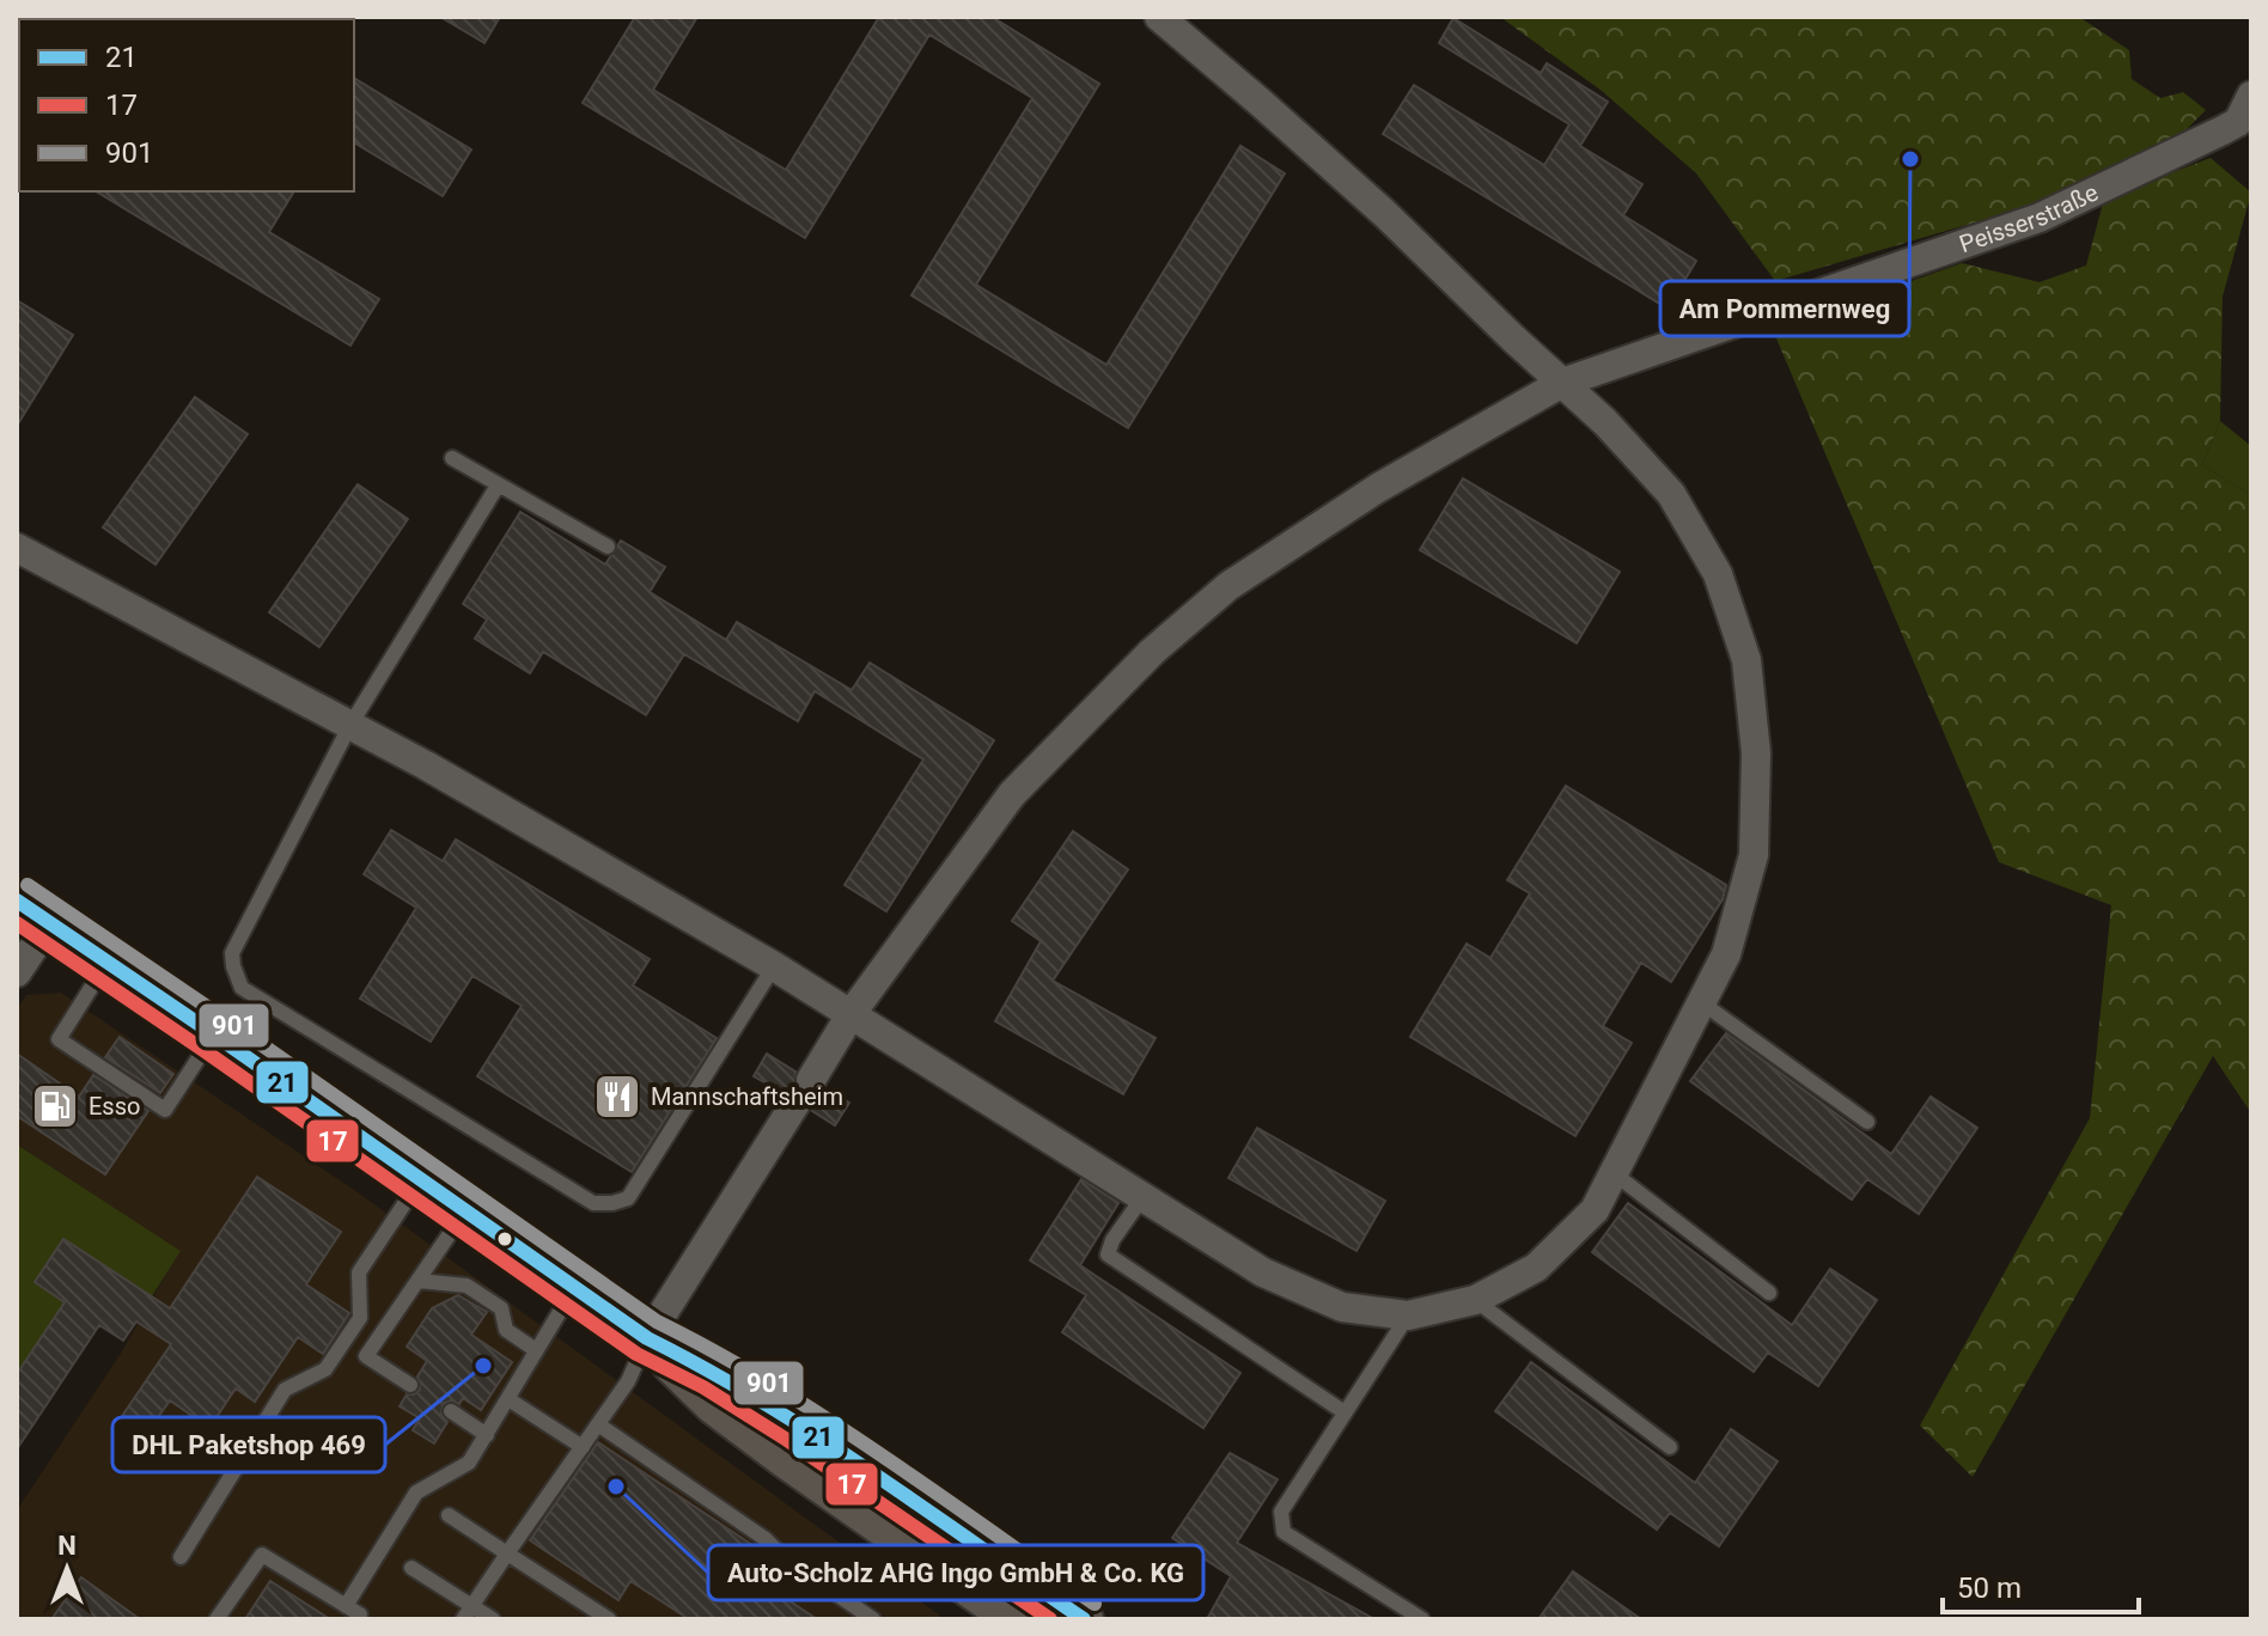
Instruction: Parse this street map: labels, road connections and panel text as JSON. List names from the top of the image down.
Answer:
{
  "streets": {
    "street": ["Peisserstraße"]
  },
  "places": {
    "other": ["Am Pommernweg", "DHL Paketshop 469", "Auto-Scholz AHG Ingo GmbH & Co. KG"],
    "restaurant": ["Mannschaftsheim"],
    "fuel station": ["Esso"]
  },
  "lines": ["transit line 901", "transit line 21", "transit line 17"],
  "legend": ["21", "17", "901"],
  "scale_bar": "50 m",
  "north": "top"
}
